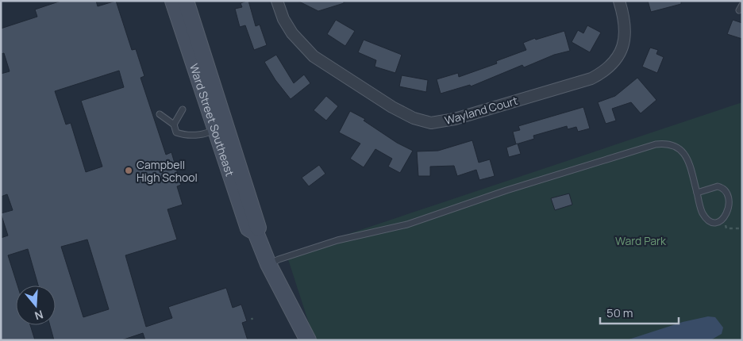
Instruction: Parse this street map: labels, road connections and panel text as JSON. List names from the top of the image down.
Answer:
{
  "streets": {
    "street": ["Wayland Court", "Ward Street Southeast"]
  },
  "parks": ["Ward Park"],
  "places": ["Campbell High School"],
  "scale_bar": "50 m",
  "north": "bottom"
}
